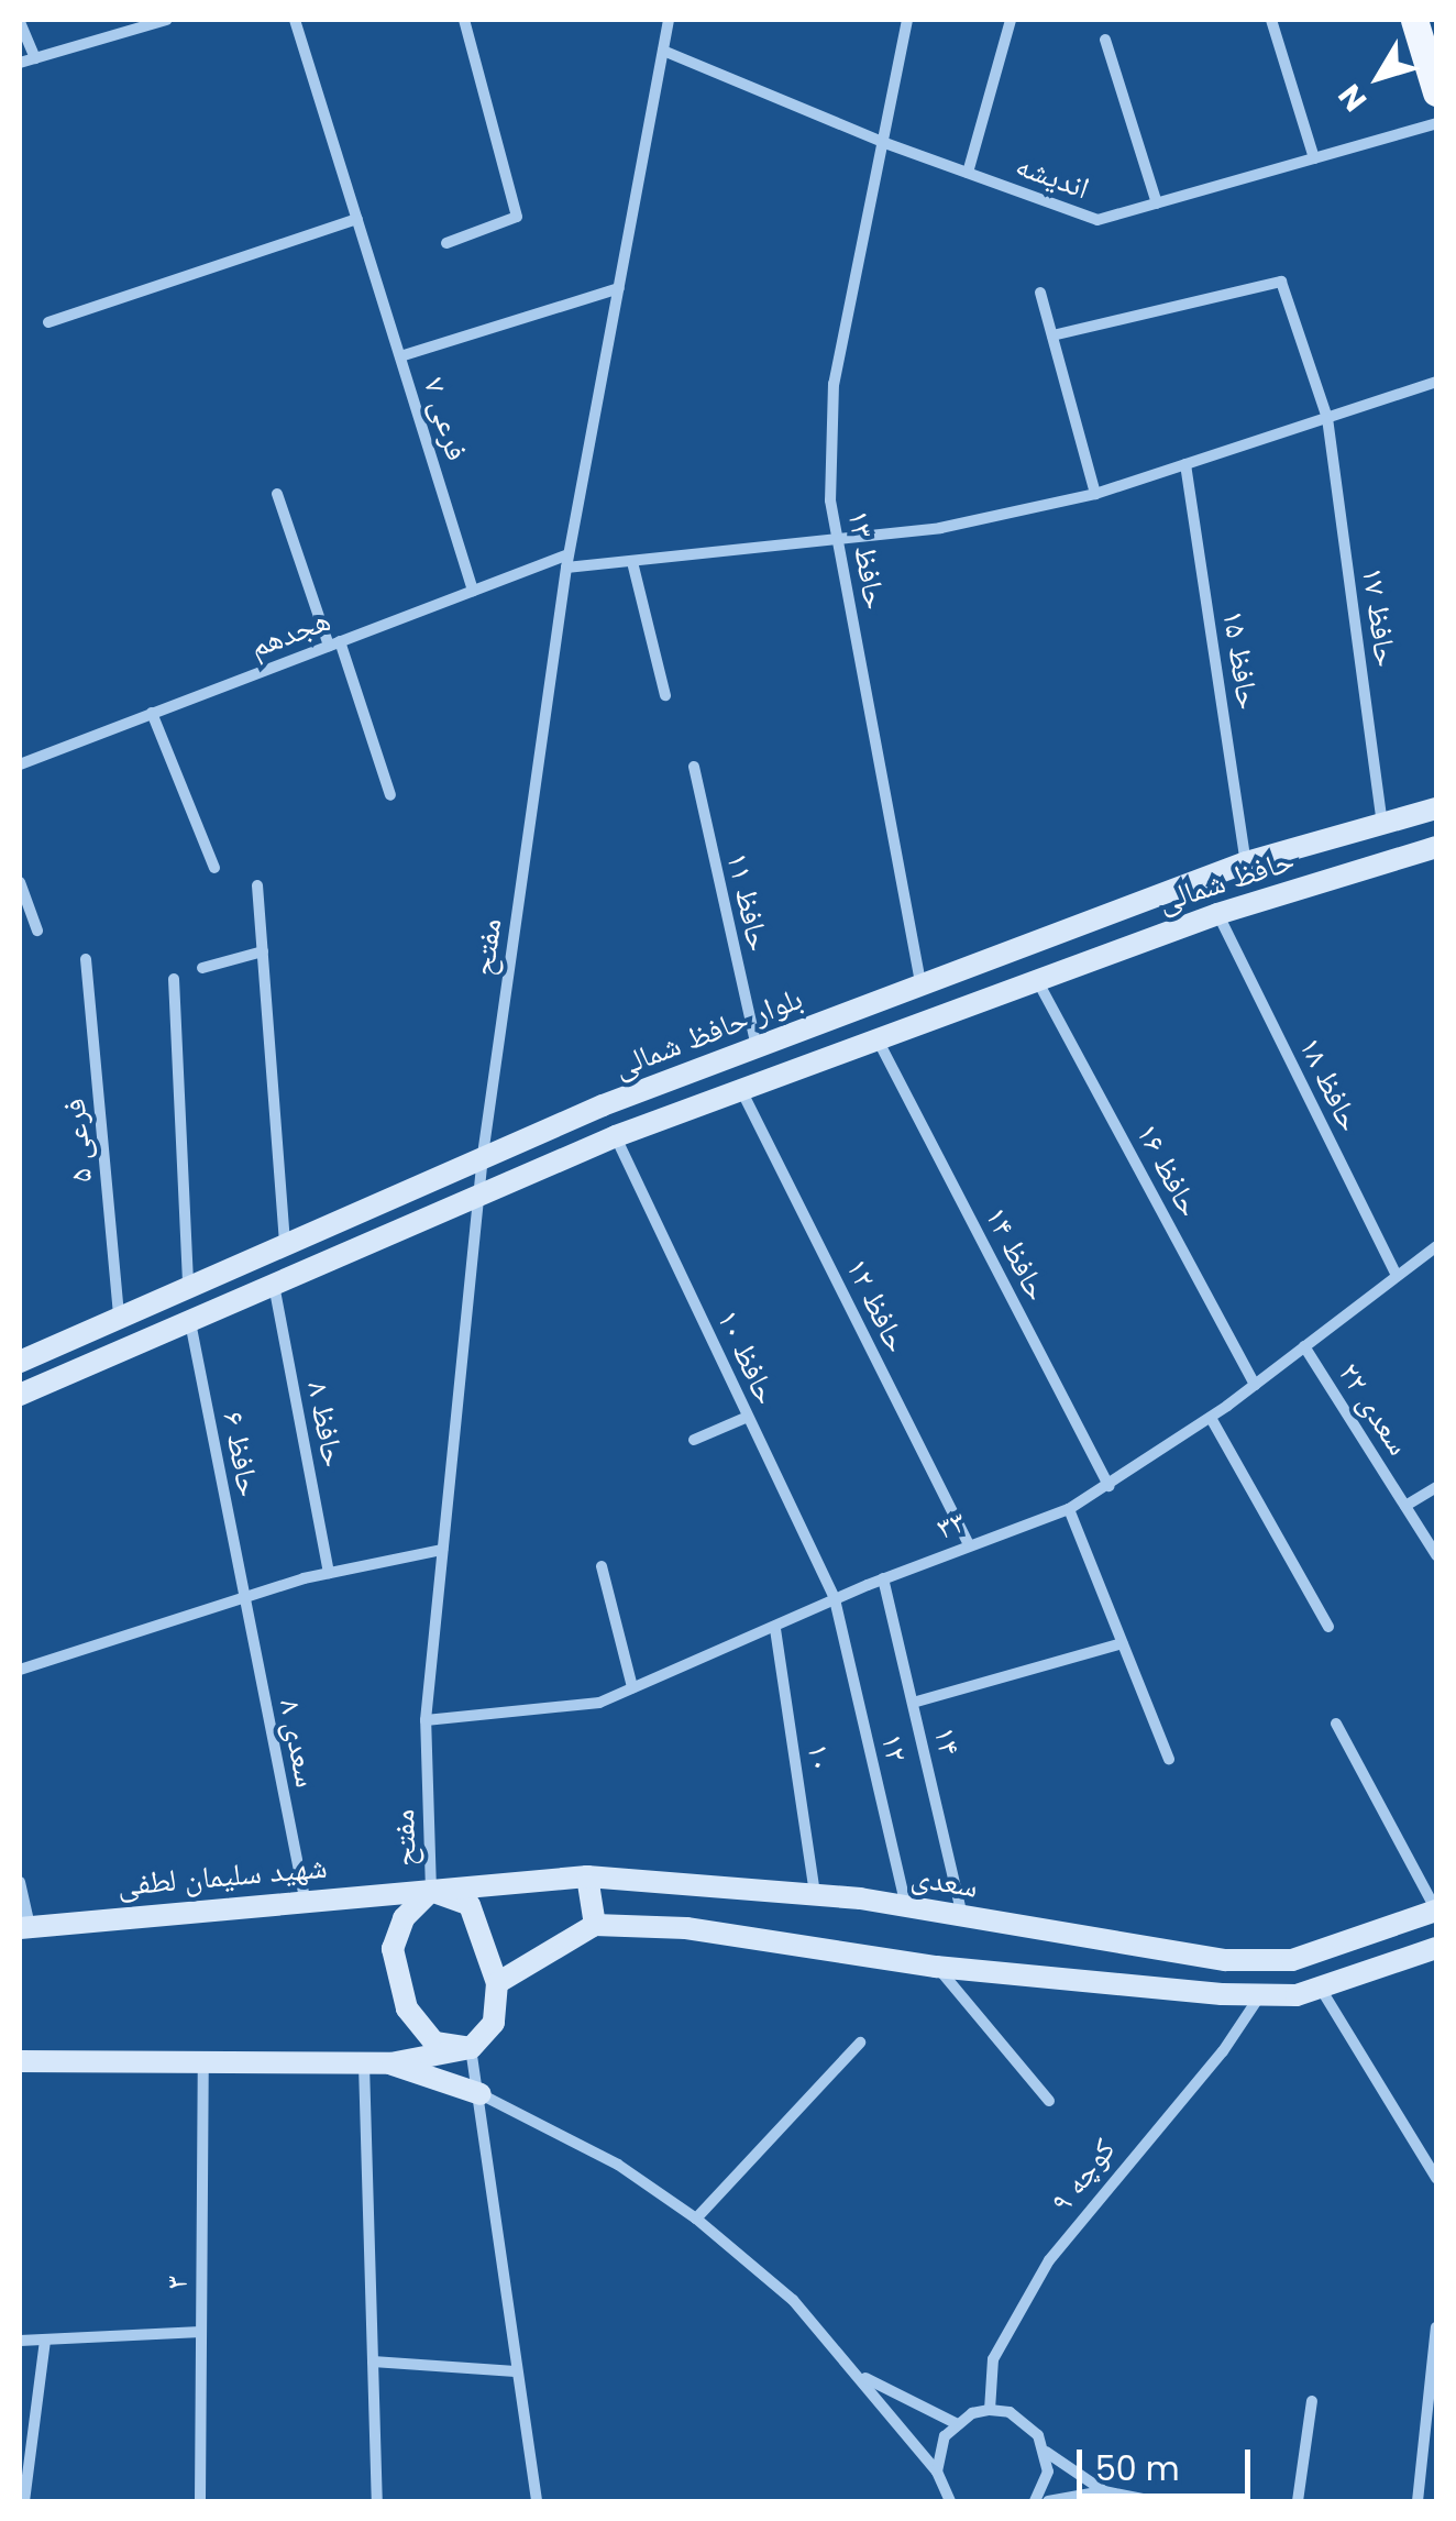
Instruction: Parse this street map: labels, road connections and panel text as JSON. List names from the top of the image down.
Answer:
{
  "streets": {
    "street": [
      "اندیشه",
      "فرعی ۷",
      "حافظ ۱۳",
      "حافظ ۱۷",
      "هجدهم",
      "حافظ ۱۵",
      "حافظ شمالی",
      "حافظ ۱۱",
      "مفتح",
      "بلوار حافظ شمالی",
      "حافظ ۱۸",
      "فرعی ۵",
      "حافظ ۱۶",
      "حافظ ۱۴",
      "حافظ ۱۲",
      "حافظ ۱۰",
      "سعدی ۲۲",
      "حافظ ۸",
      "حافظ ۶",
      "۳۳",
      "۱۴",
      "سعدی ۸",
      "۱۲",
      "۱۰",
      "شهید سلیمان لطفی",
      "سعدی",
      "کوچه ۹",
      "۳"
    ]
  },
  "crossings": [
    ["اندیشه", "حافظ ۱۳"],
    ["اندیشه", "مفتح"],
    ["فرعی ۷", "هجدهم"],
    ["حافظ ۱۳", "هجدهم"],
    ["حافظ ۱۳", "بلوار حافظ شمالی"],
    ["حافظ ۱۷", "هجدهم"],
    ["حافظ ۱۷", "بلوار حافظ شمالی"],
    ["هجدهم", "حافظ ۱۵"],
    ["هجدهم", "مفتح"],
    ["حافظ ۱۵", "بلوار حافظ شمالی"],
    ["حافظ شمالی", "بلوار حافظ شمالی"],
    ["حافظ شمالی", "حافظ ۱۸"],
    ["حافظ شمالی", "حافظ ۱۶"],
    ["حافظ ۱۱", "بلوار حافظ شمالی"],
    ["مفتح", "بلوار حافظ شمالی"],
    ["مفتح", "۳۳"],
    ["مفتح", "شهید سلیمان لطفی"],
    ["مفتح", "سعدی"],
    ["بلوار حافظ شمالی", "فرعی ۵"],
    ["بلوار حافظ شمالی", "حافظ ۱۶"],
    ["بلوار حافظ شمالی", "حافظ ۱۴"],
    ["بلوار حافظ شمالی", "حافظ ۱۲"],
    ["بلوار حافظ شمالی", "حافظ ۱۰"],
    ["بلوار حافظ شمالی", "حافظ ۸"],
    ["بلوار حافظ شمالی", "حافظ ۶"],
    ["حافظ ۱۸", "۳۳"],
    ["حافظ ۱۶", "۳۳"],
    ["حافظ ۱۴", "۳۳"],
    ["حافظ ۱۲", "۳۳"],
    ["حافظ ۱۰", "۳۳"],
    ["حافظ ۱۰", "۱۲"],
    ["سعدی ۲۲", "۳۳"],
    ["حافظ ۶", "سعدی ۸"],
    ["۳۳", "۱۴"],
    ["۳۳", "۱۲"],
    ["۳۳", "۱۰"],
    ["۱۴", "سعدی"],
    ["سعدی ۸", "شهید سلیمان لطفی"],
    ["۱۲", "سعدی"],
    ["۱۰", "سعدی"],
    ["شهید سلیمان لطفی", "سعدی"]
  ],
  "scale_bar": "50 m",
  "north": "bottom left"
}
